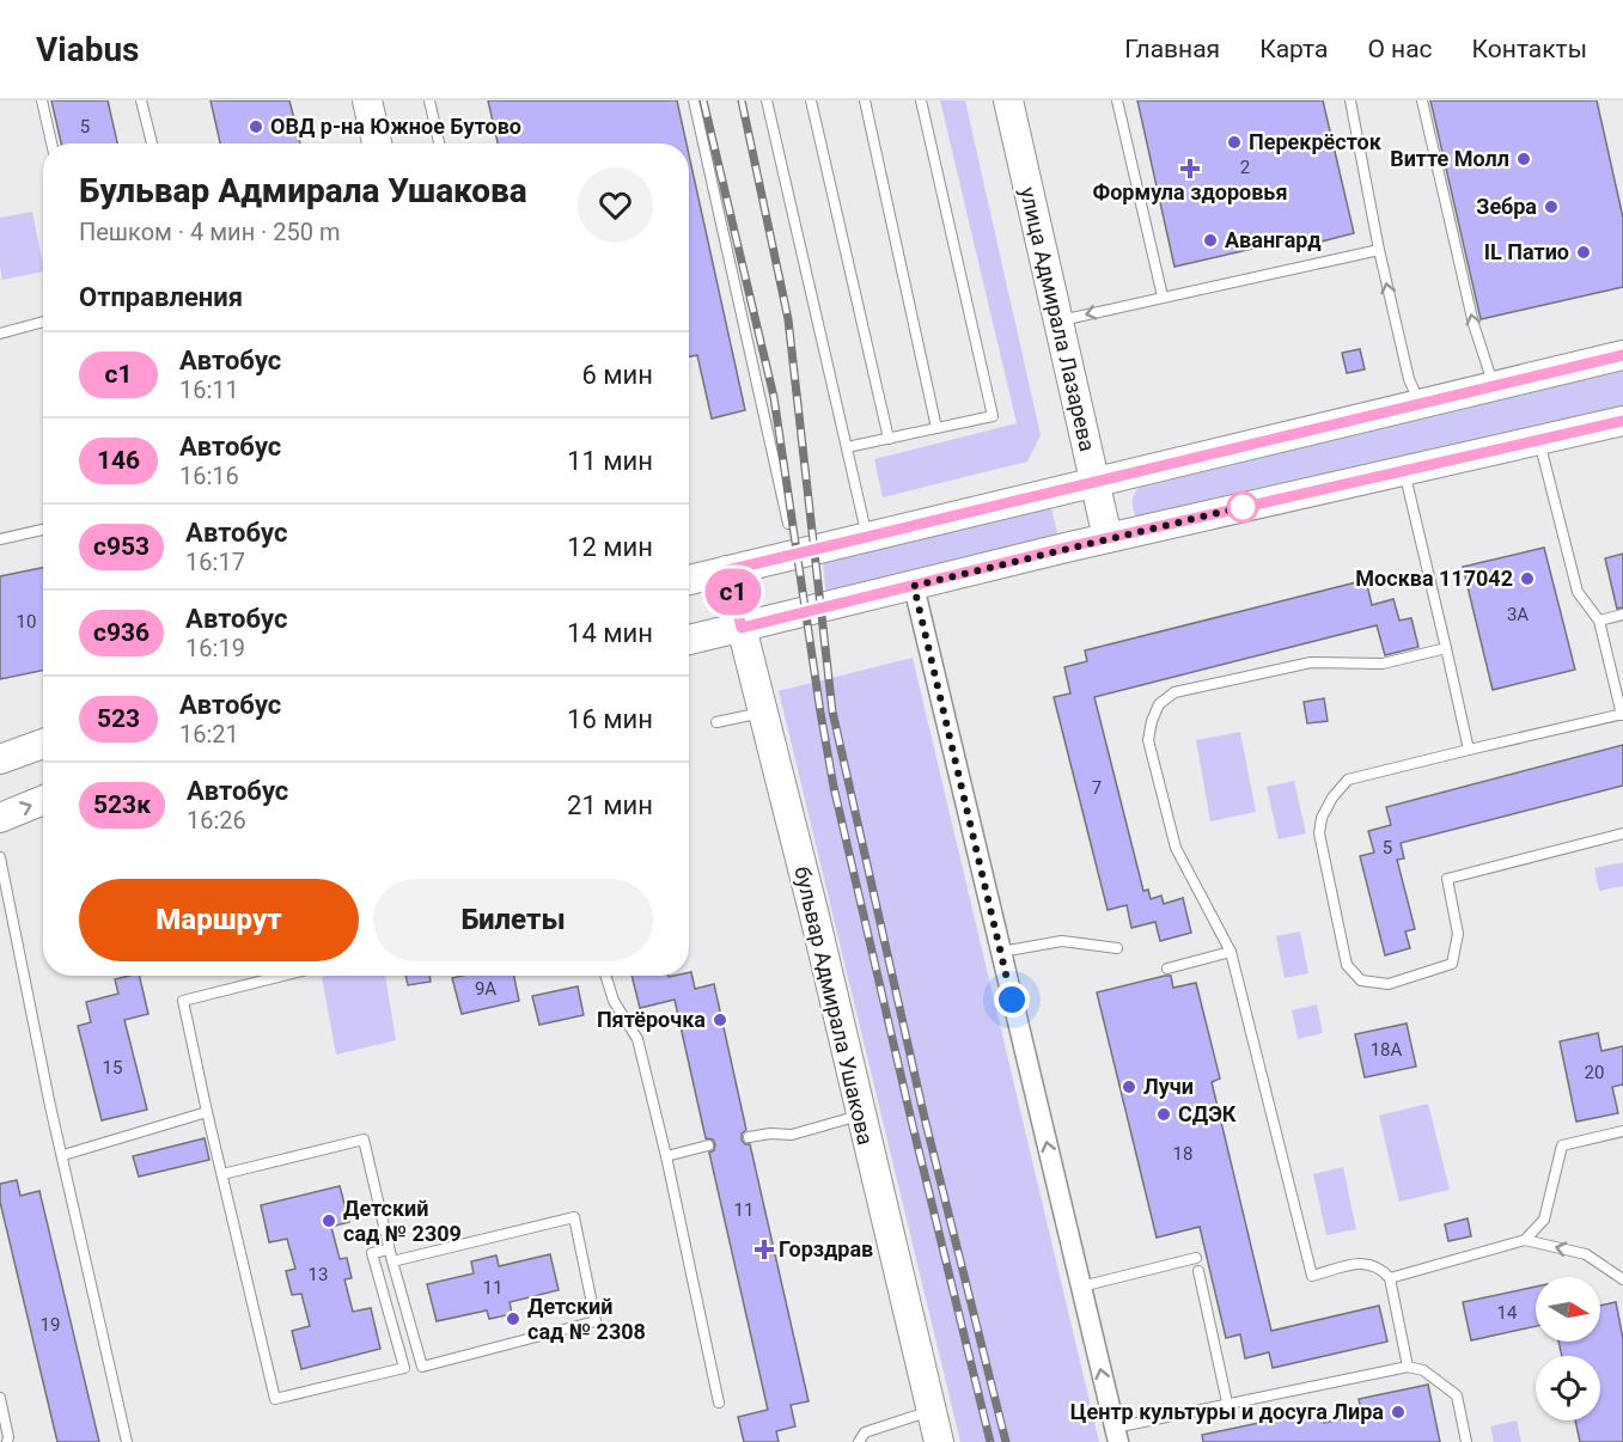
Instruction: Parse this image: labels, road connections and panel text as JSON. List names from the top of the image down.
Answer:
{
  "streets": {
    "main road": ["улица Адмирала Лазарева", "бульвар Адмирала Ушакова"]
  },
  "places": {
    "other": [
      "ОВД р-на Южное Бутово",
      "Перекрёсток",
      "Витте Молл",
      "Зебра",
      "Авангард",
      "IL Патио",
      "Москва 117042",
      "Пятёрочка",
      "Лучи",
      "СДЭК",
      "Детский сад № 2309",
      "Детский сад № 2308",
      "Центр культуры и досуга Лира"
    ],
    "health": ["Формула здоровья", "Горздрав"]
  },
  "lines": ["bus line с1"],
  "house_numbers": [
    "5",
    "2",
    "3А",
    "10",
    "7",
    "5",
    "9А",
    "18А",
    "15",
    "20",
    "18",
    "11",
    "13",
    "11",
    "14",
    "19"
  ],
  "north": "right",
  "page": {
    "header": "Viabus",
    "nav": [
      "Главная",
      "Карта",
      "О нас",
      "Контакты"
    ],
    "on_map": "с1",
    "heading": [
      ["Бульвар Адмирала Ушакова", "Пешком · 4 мин · 250 m"],
      "Отправления"
    ],
    "list": [
      {
        "mark": "с1",
        "name": "Автобус",
        "note": "16:11",
        "value": "6 мин"
      },
      {
        "mark": "146",
        "name": "Автобус",
        "note": "16:16",
        "value": "11 мин"
      },
      {
        "mark": "с953",
        "name": "Автобус",
        "note": "16:17",
        "value": "12 мин"
      },
      {
        "mark": "с936",
        "name": "Автобус",
        "note": "16:19",
        "value": "14 мин"
      },
      {
        "mark": "523",
        "name": "Автобус",
        "note": "16:21",
        "value": "16 мин"
      },
      {
        "mark": "523к",
        "name": "Автобус",
        "note": "16:26",
        "value": "21 мин"
      }
    ],
    "buttons": ["Маршрут", "Билеты"]
  }
}
